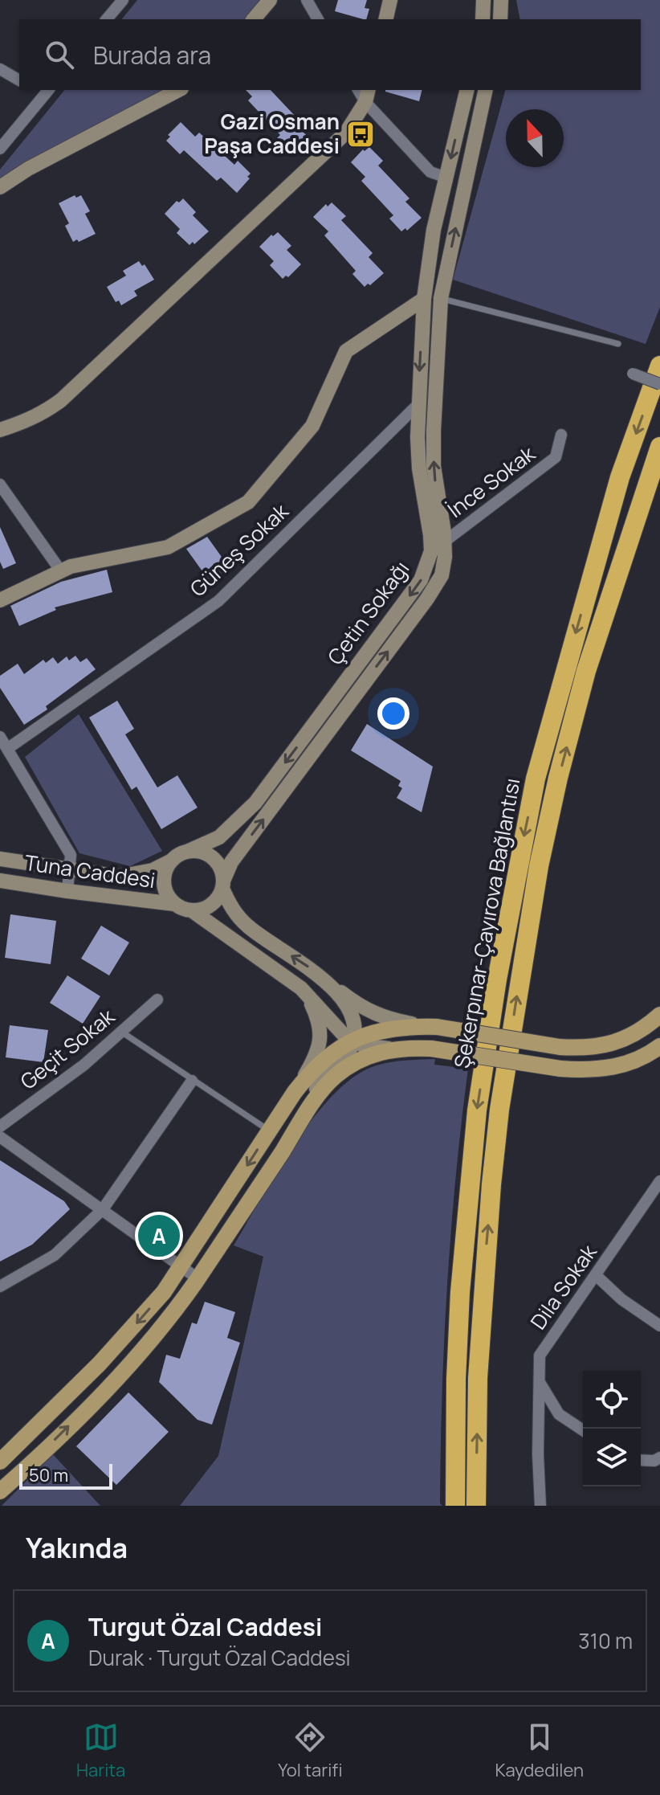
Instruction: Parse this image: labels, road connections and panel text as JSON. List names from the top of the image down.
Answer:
{
  "streets": {
    "highway": ["Şekerpınar-Çayırova Bağlantısı"],
    "street": [
      "İnce Sokak",
      "Güneş Sokak",
      "Çetin Sokağı",
      "Tuna Caddesi",
      "Geçit Sokak",
      "Dila Sokak"
    ]
  },
  "crossings": [
    ["İnce Sokak", "Çetin Sokağı"],
    ["Güneş Sokak", "Çetin Sokağı"],
    ["Çetin Sokağı", "Tuna Caddesi"]
  ],
  "places": {
    "bus stop": ["Gazi Osman Paşa Caddesi"]
  },
  "scale_bar": "50 m",
  "north": "top",
  "page": {
    "search": "Burada ara",
    "pins": "A",
    "scale": "50 m",
    "heading": "Yakında",
    "list": [
      {
        "mark": "A",
        "name": "Turgut Özal Caddesi",
        "note": "Durak · Turgut Özal Caddesi",
        "value": "310 m"
      }
    ],
    "nav": ["Harita", "Yol tarifi", "Kaydedilen"]
  }
}
